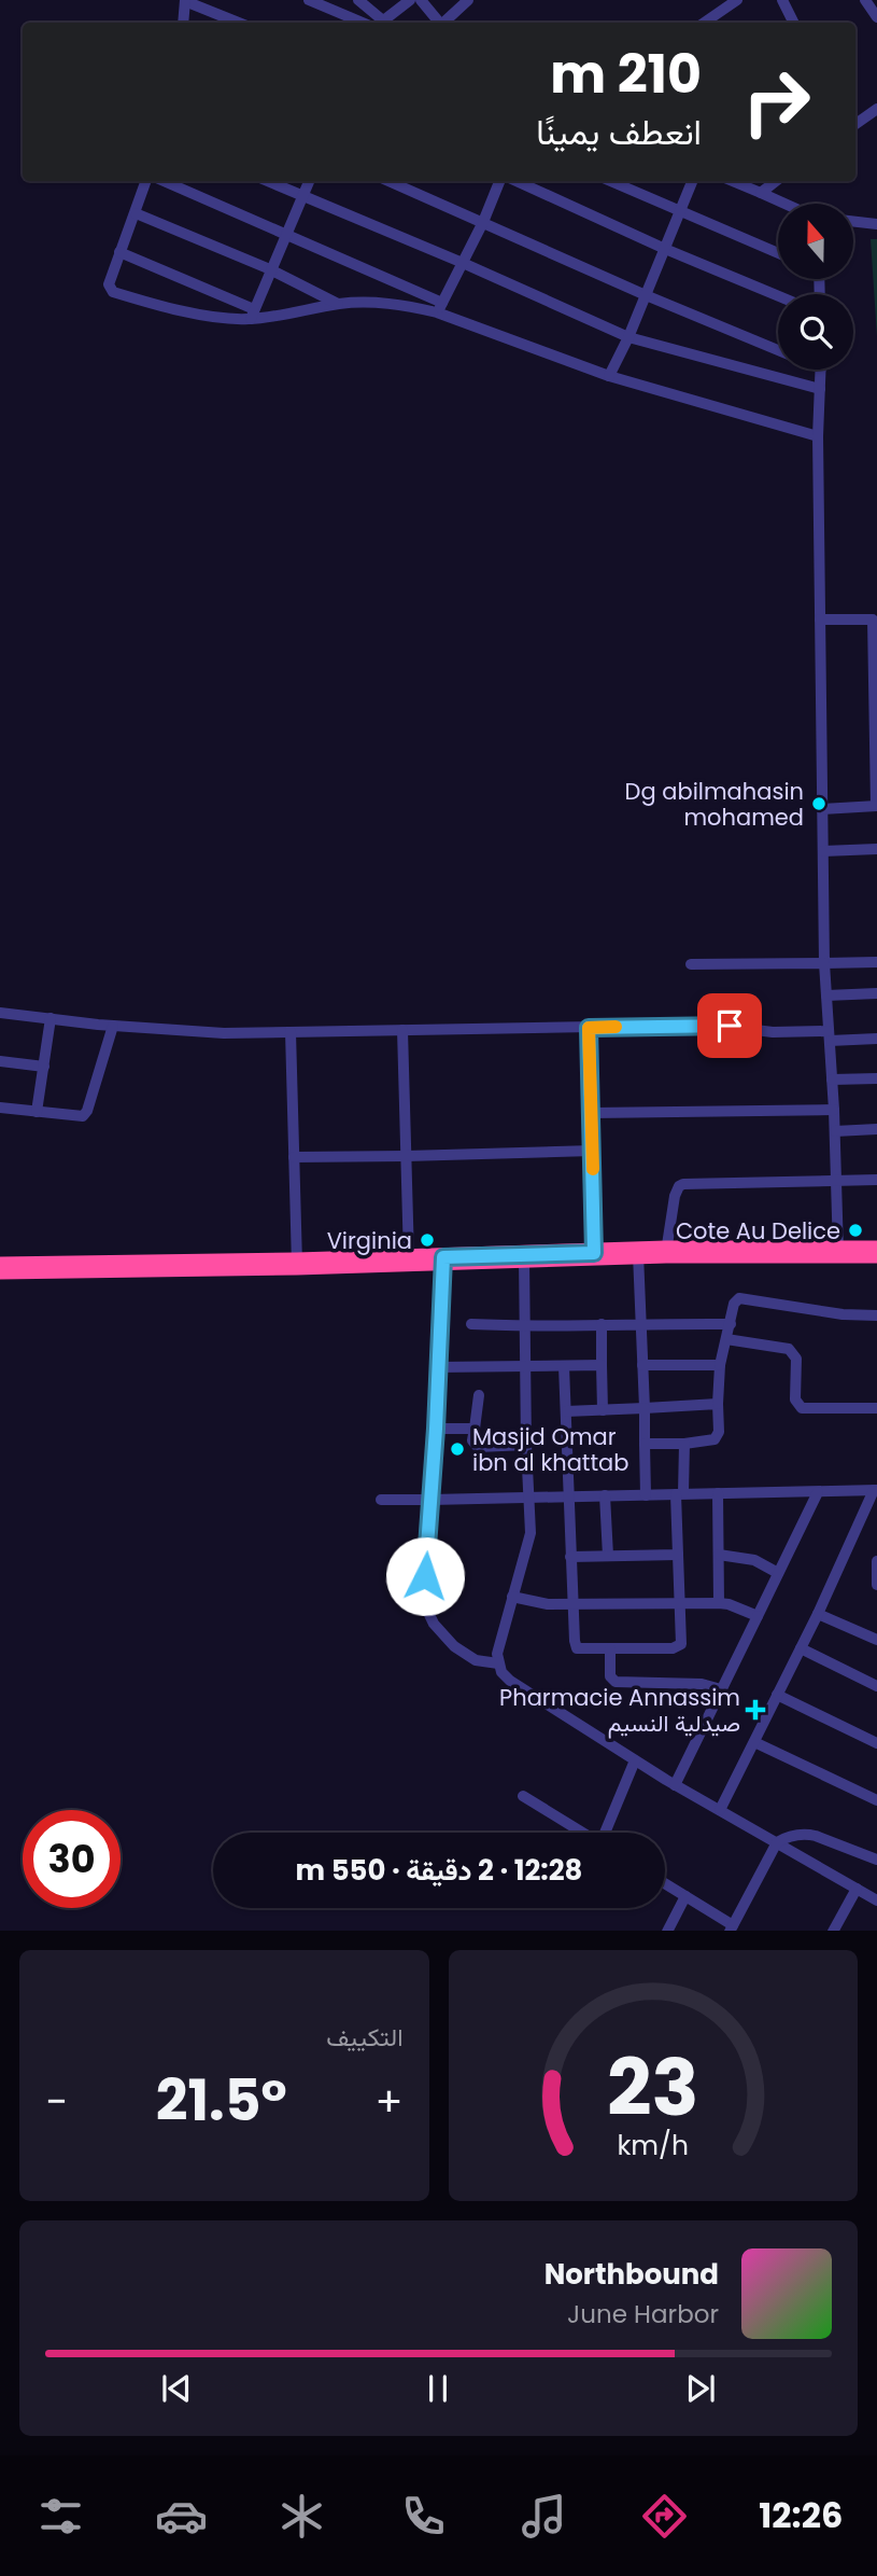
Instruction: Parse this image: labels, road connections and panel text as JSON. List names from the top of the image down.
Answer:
{
  "places": {
    "other": [
      "Dg abilmahasin mohamed",
      "Cote Au Delice",
      "Virginia",
      "Masjid Omar ibn al khattab"
    ],
    "health": ["Pharmacie Annassim صيدلية النسيم"]
  },
  "north": "top",
  "page": {
    "turn": ["210 m", "انعطف يمينًا"],
    "limit": "30",
    "trip": "12:28 · 2 دقيقة · 550 m",
    "tile": "التكييف",
    "heat": ["−", "21.5°", "+"],
    "song": ["Northbound", "June Harbor"],
    "tabs": "12:26",
    "gauge": ["23", "km/h"]
  }
}
